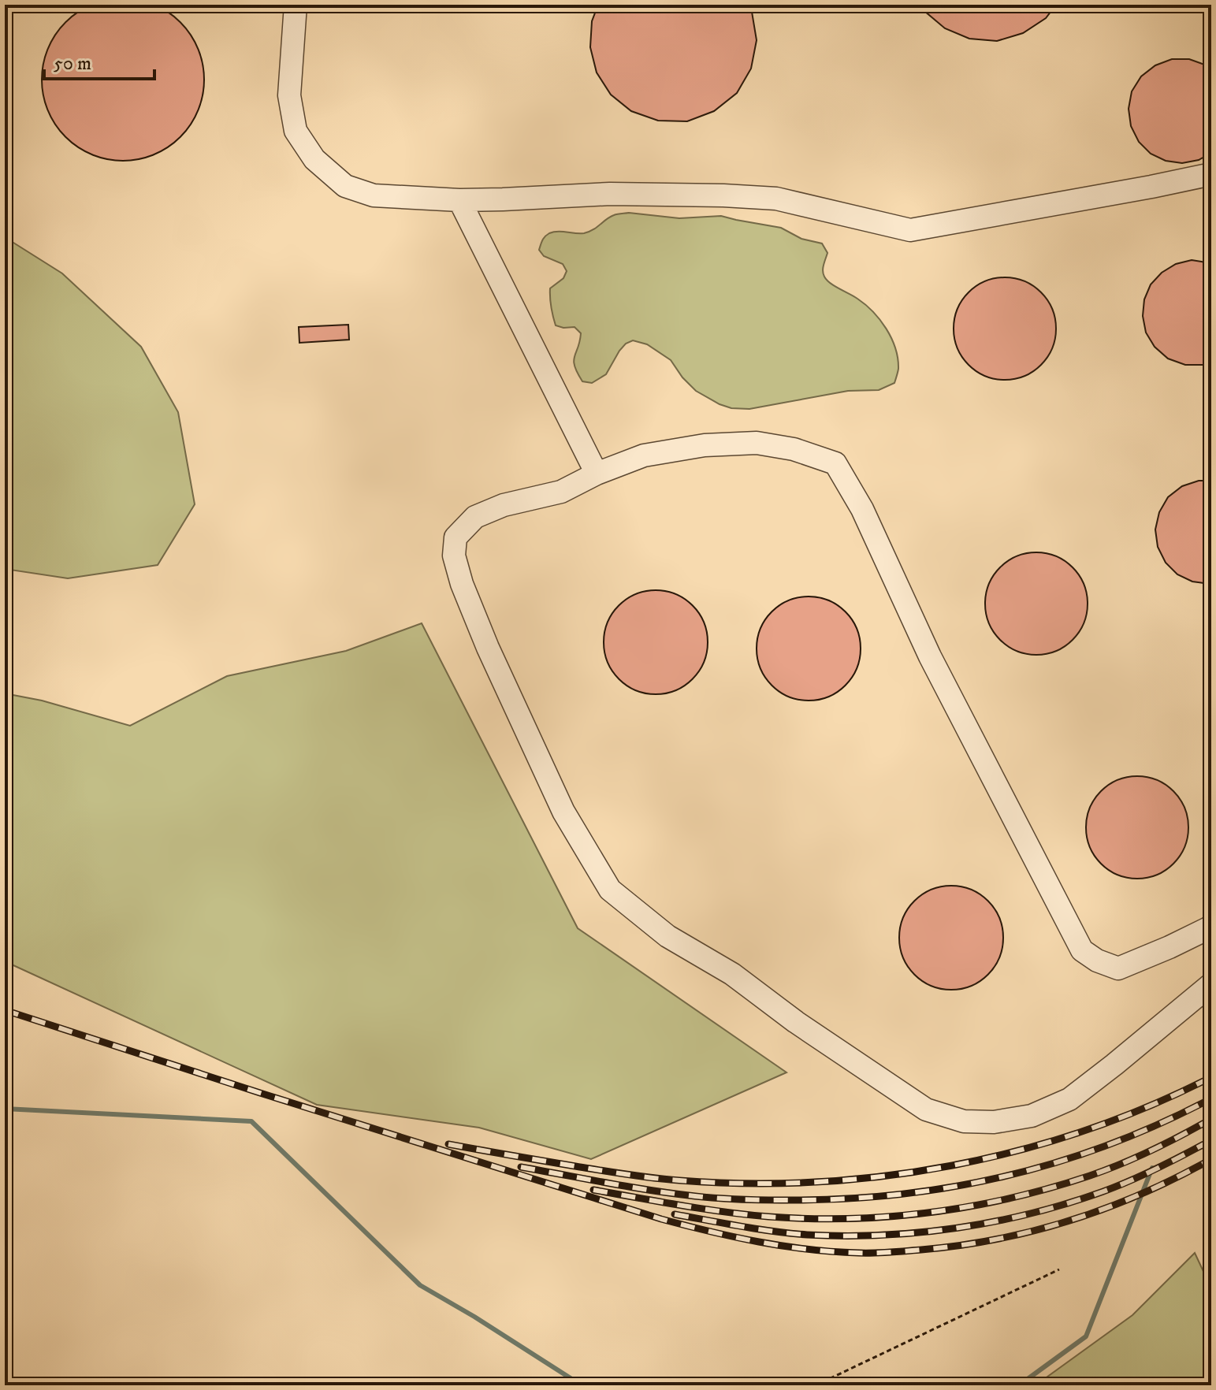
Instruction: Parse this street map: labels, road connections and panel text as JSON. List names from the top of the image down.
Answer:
{
  "scale_bar": "50 m"
}
